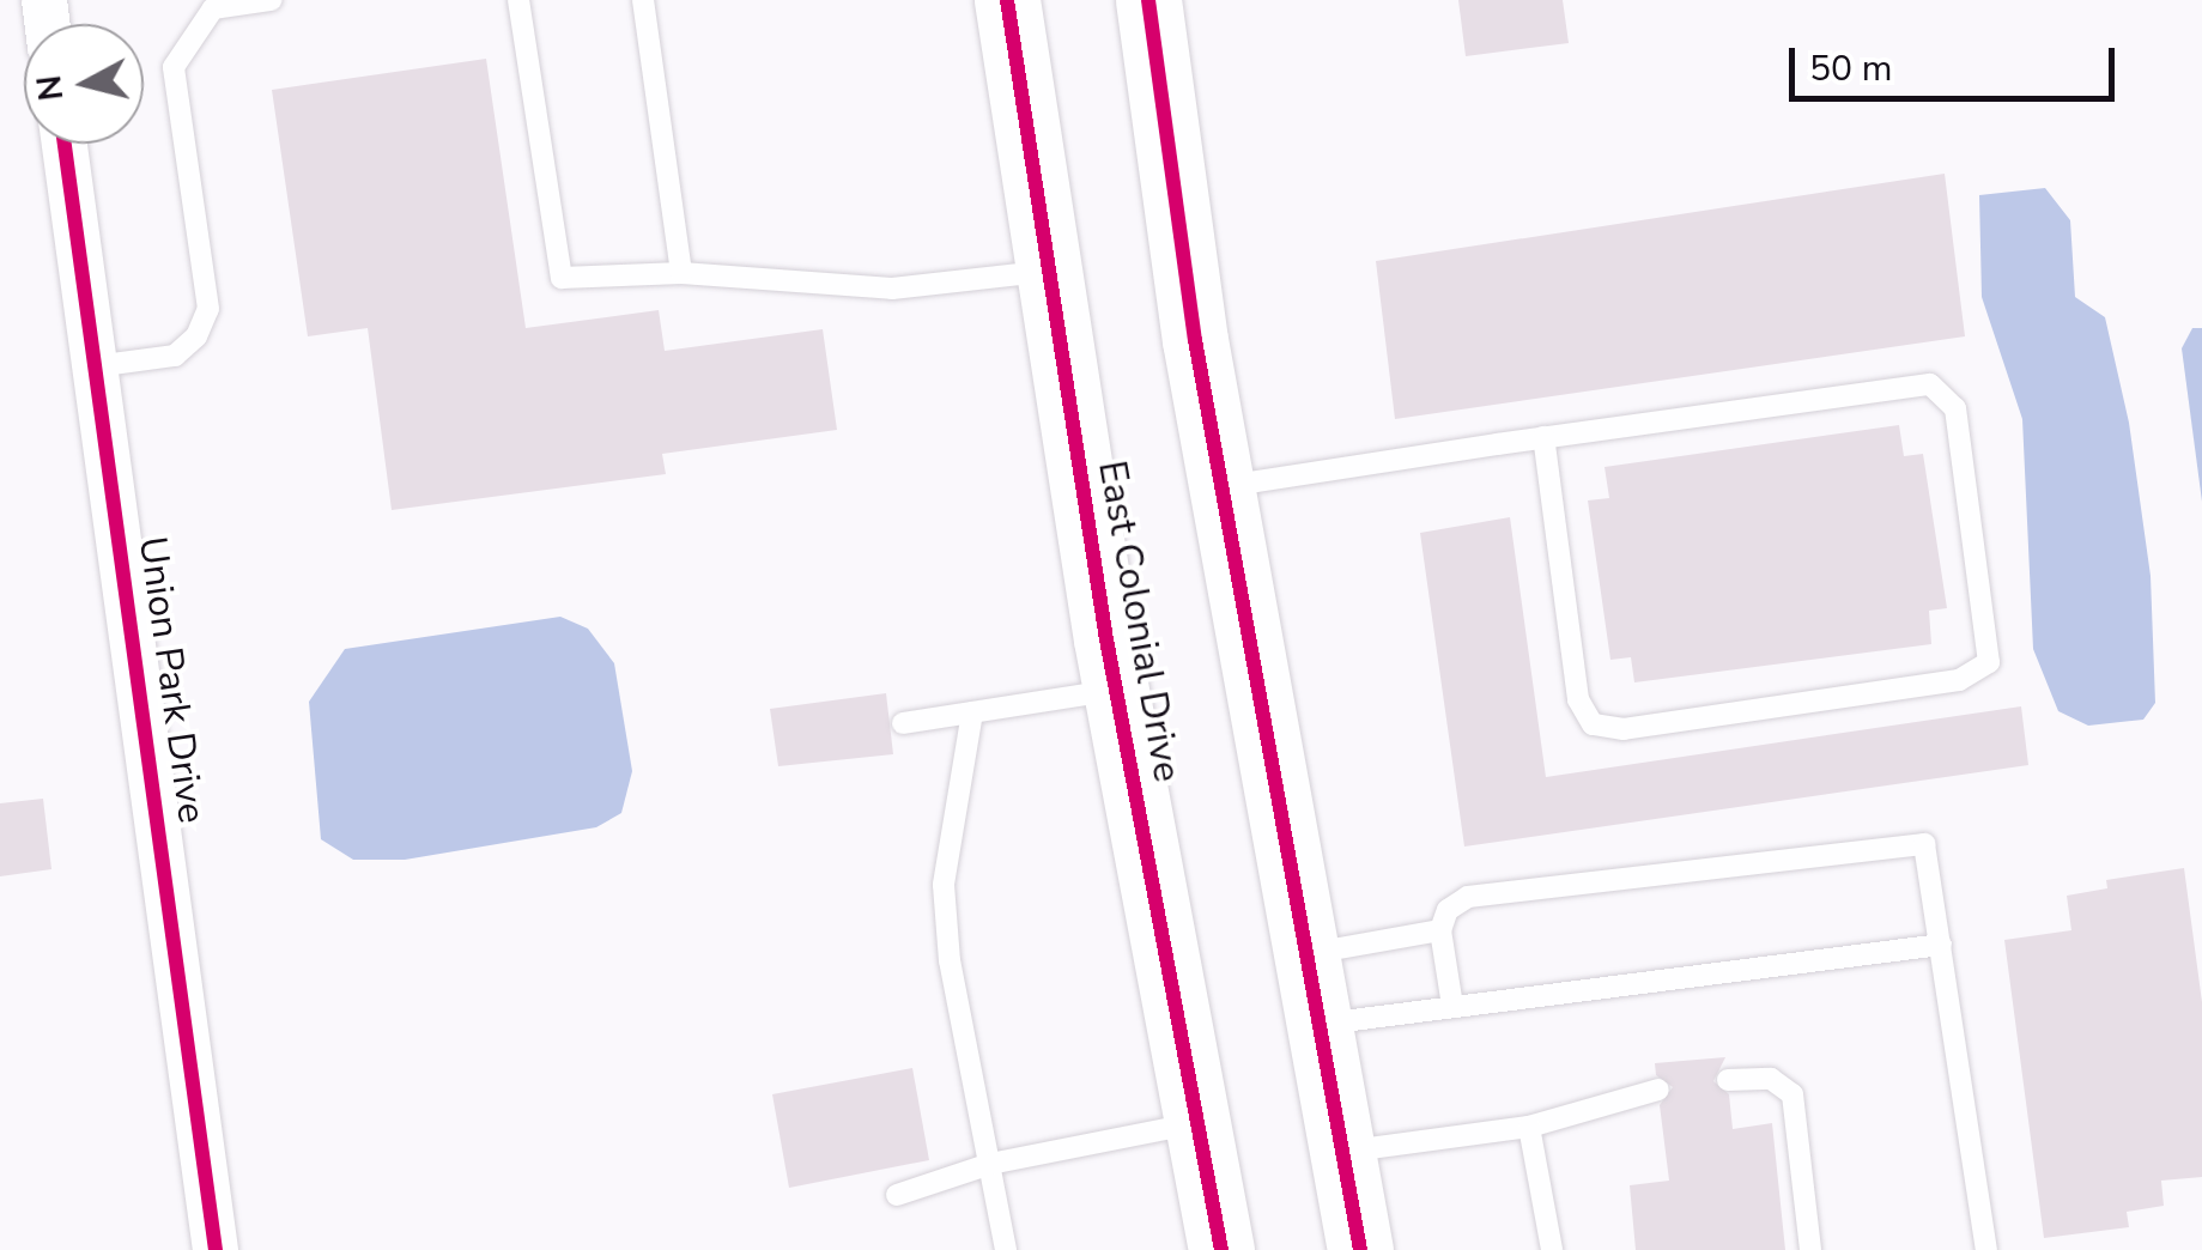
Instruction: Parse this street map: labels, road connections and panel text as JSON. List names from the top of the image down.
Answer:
{
  "streets": {
    "highway": ["East Colonial Drive"],
    "street": ["Union Park Drive"]
  },
  "scale_bar": "50 m",
  "north": "left"
}
